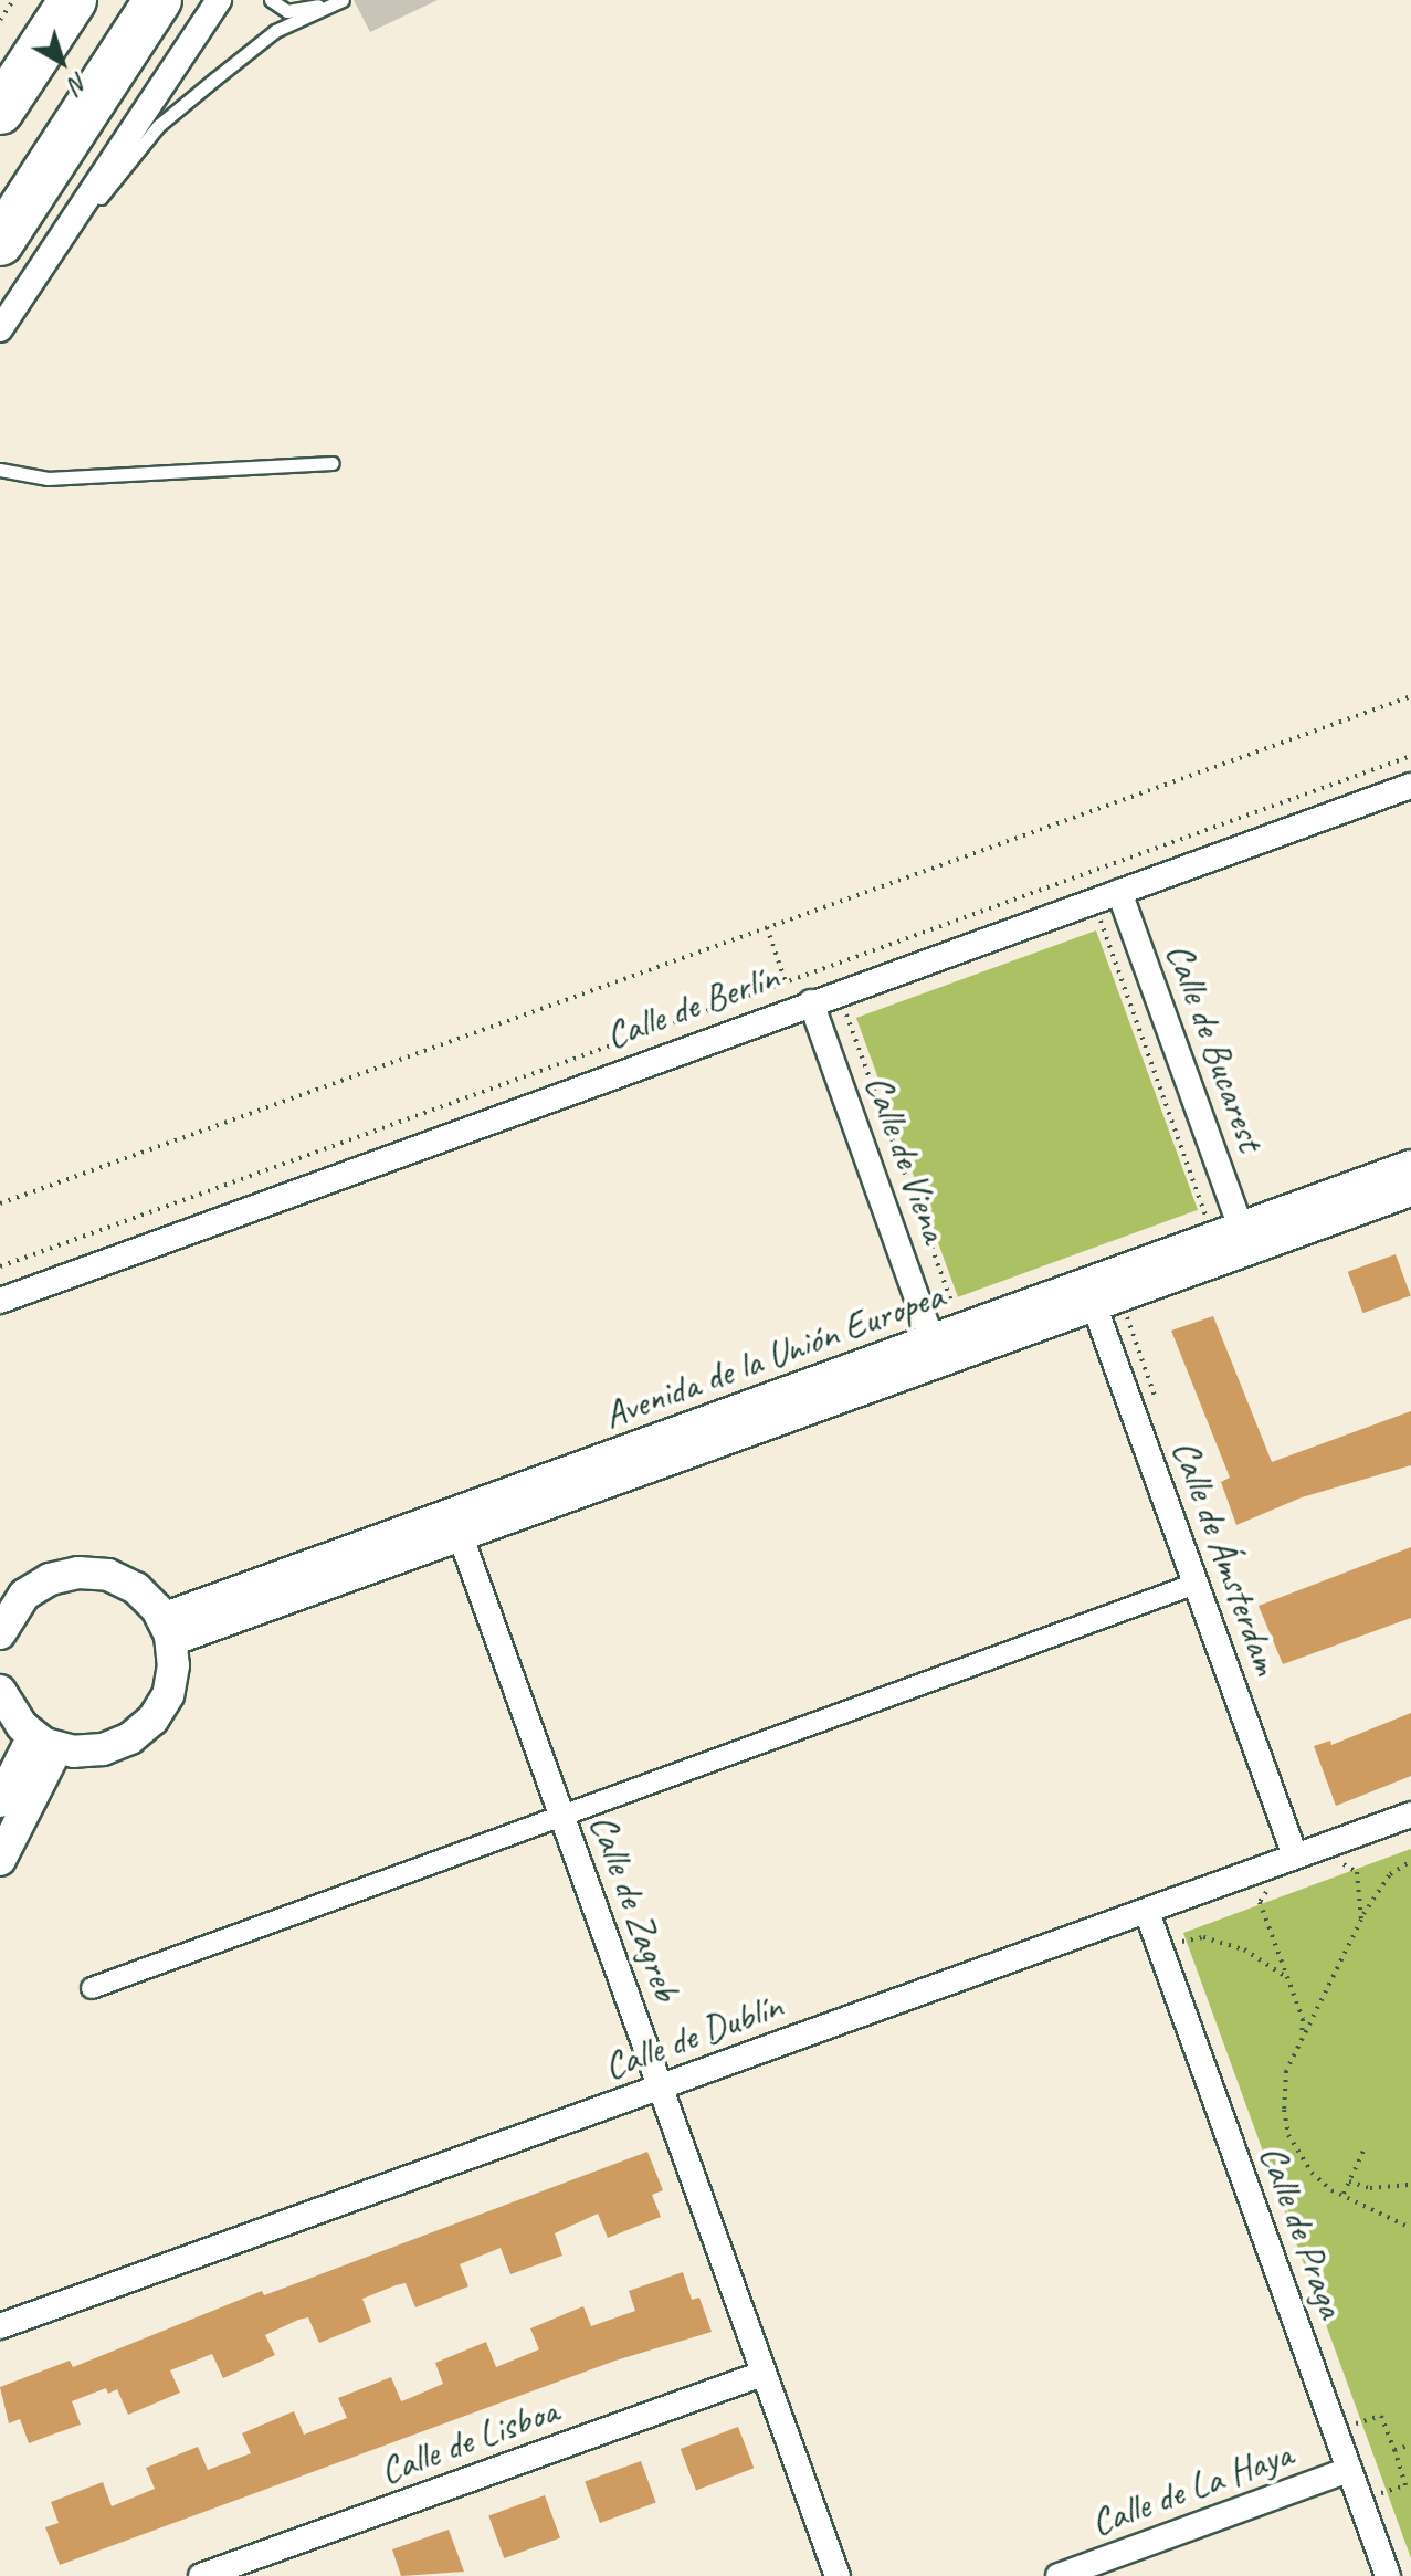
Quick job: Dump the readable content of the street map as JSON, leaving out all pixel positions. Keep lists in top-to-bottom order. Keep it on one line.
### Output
{"streets":{"street":["Calle de Berlín","Calle de Bucarest","Calle de Viena","Avenida de la Unión Europea","Calle de Ámsterdam","Calle de Zagreb","Calle de Dublín","Calle de Praga","Calle de Lisboa","Calle de La Haya"]},"crossings":[["Calle de Berlín","Calle de Bucarest"],["Calle de Berlín","Calle de Viena"],["Calle de Bucarest","Avenida de la Unión Europea"],["Calle de Viena","Avenida de la Unión Europea"],["Avenida de la Unión Europea","Calle de Ámsterdam"],["Avenida de la Unión Europea","Calle de Zagreb"],["Calle de Ámsterdam","Calle de Dublín"],["Calle de Zagreb","Calle de Dublín"],["Calle de Zagreb","Calle de Lisboa"],["Calle de Dublín","Calle de Praga"],["Calle de Praga","Calle de La Haya"]],"north":"bottom right"}
